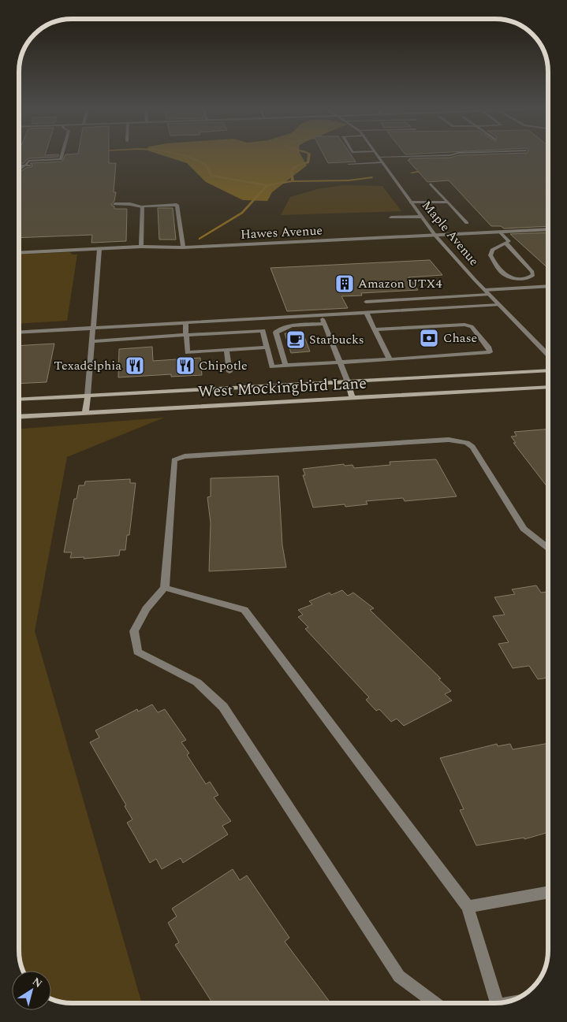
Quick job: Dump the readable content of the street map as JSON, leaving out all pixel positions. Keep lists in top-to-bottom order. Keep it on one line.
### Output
{"streets":{"main road":["West Mockingbird Lane"],"street":["Hawes Avenue","Maple Avenue"]},"crossings":[["Hawes Avenue","Maple Avenue"]],"places":{"building":["Amazon UTX4"],"bank":["Chase"],"cafe":["Starbucks"],"restaurant":["Texadelphia","Chipotle"]},"north":"top right"}
